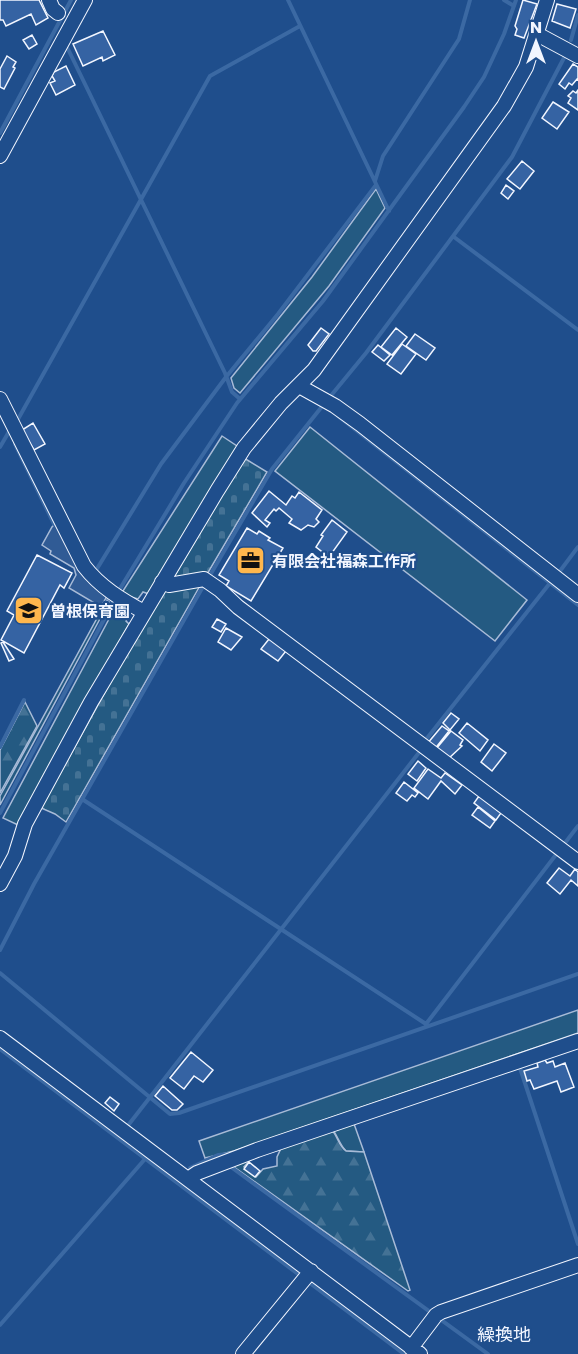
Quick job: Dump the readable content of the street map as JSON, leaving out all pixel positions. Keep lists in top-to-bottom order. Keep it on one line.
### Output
{"districts":["繰換地"],"places":{"office":["有限会社福森工作所"],"school or university":["曽根保育園"]},"north":"top"}
